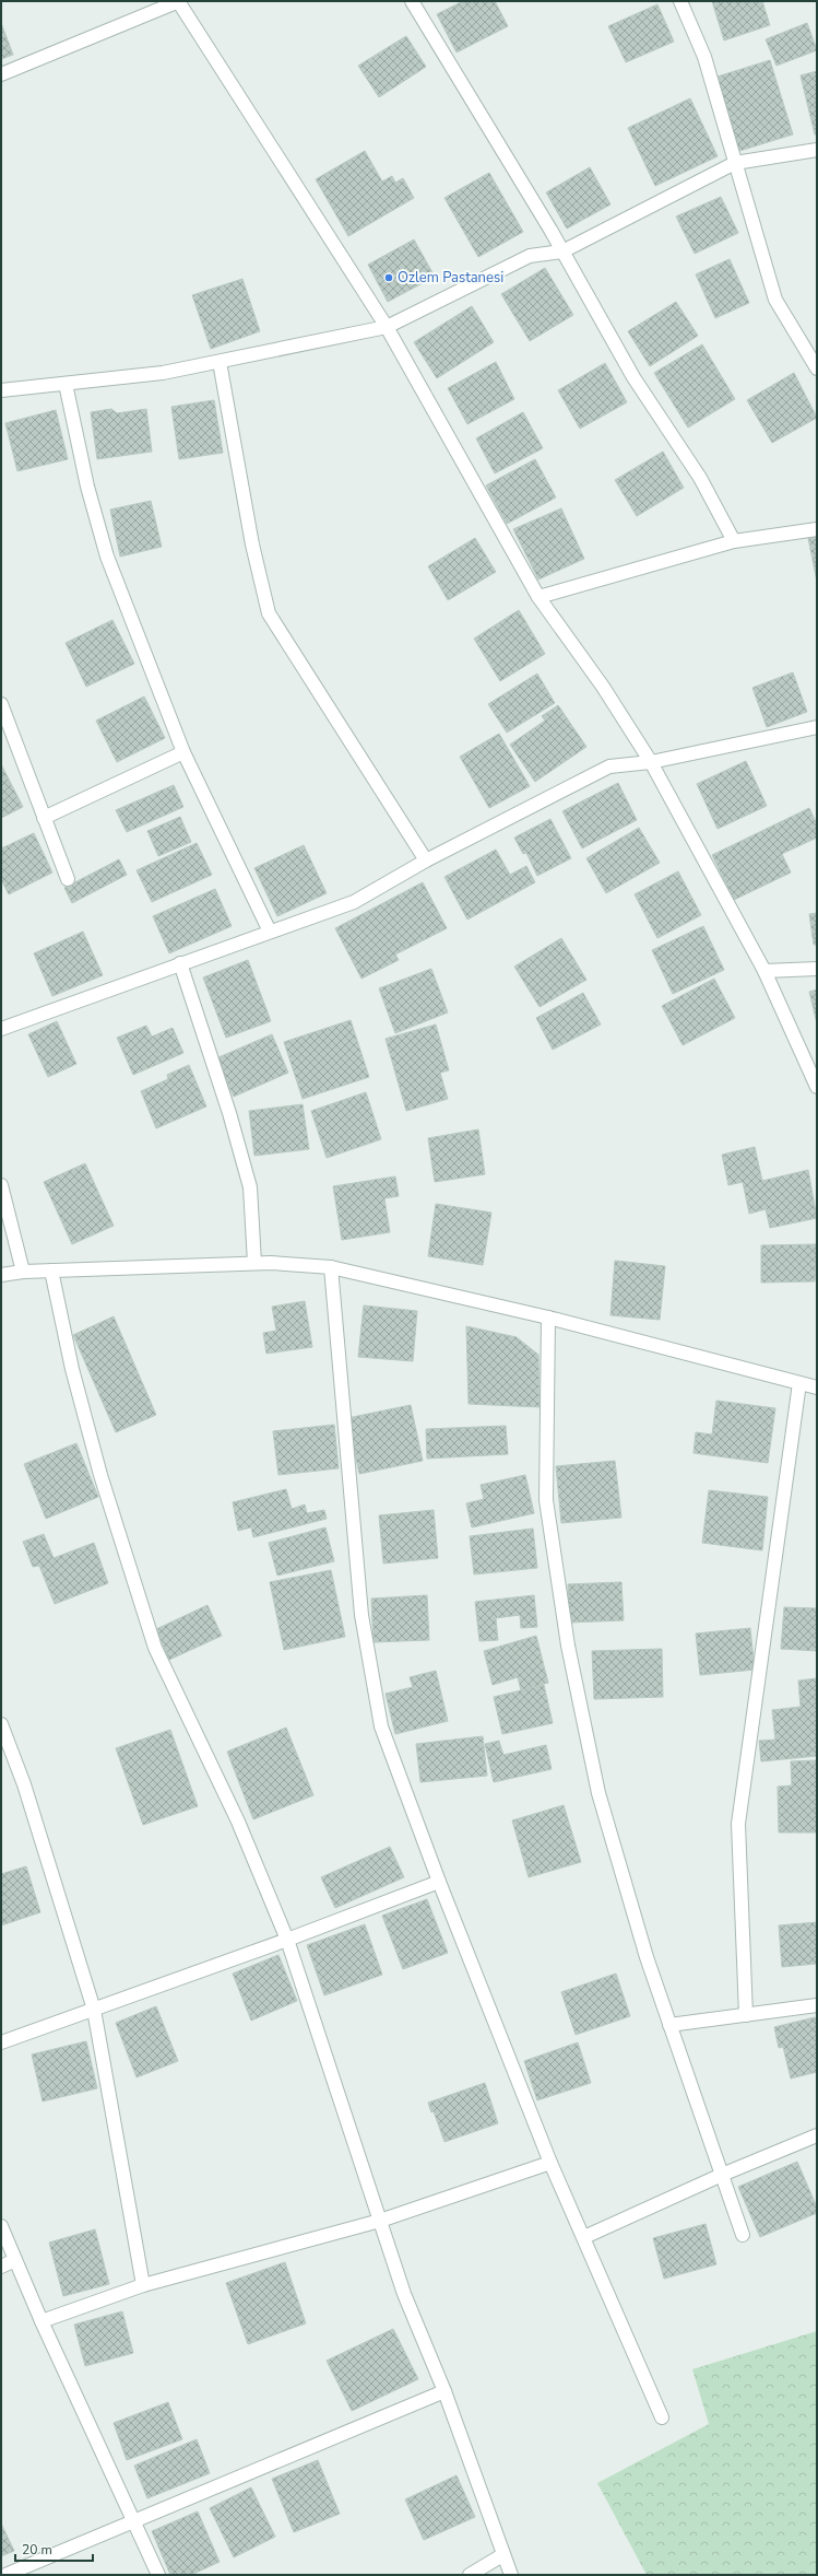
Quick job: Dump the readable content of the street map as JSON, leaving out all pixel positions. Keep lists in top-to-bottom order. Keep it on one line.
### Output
{"places":["Ozlem Pastanesi"],"scale_bar":"20 m"}
